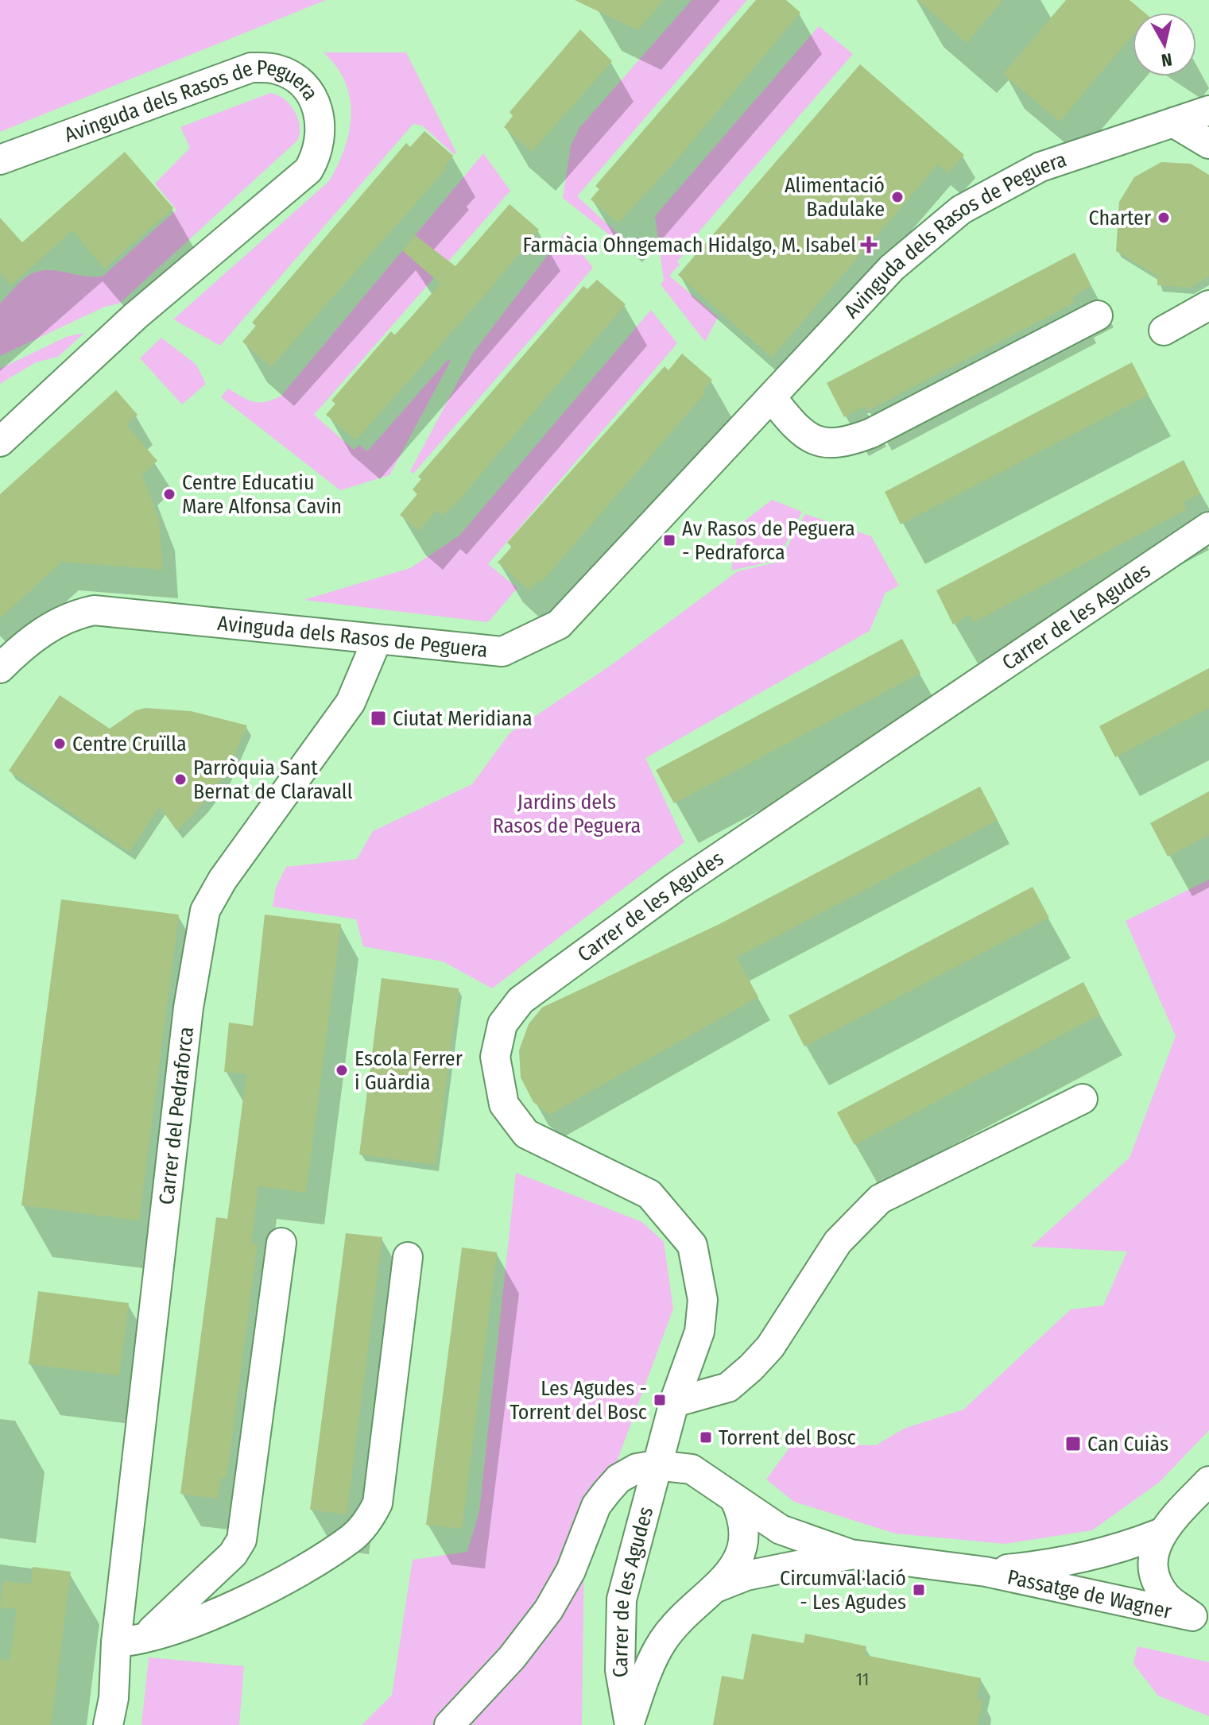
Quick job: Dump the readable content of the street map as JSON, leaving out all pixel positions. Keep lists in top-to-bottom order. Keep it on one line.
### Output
{"streets":{"street":["Avinguda dels Rasos de Peguera","Carrer de les Agudes","Carrer del Pedraforca","Passatge de Wagner"]},"crossings":[["Avinguda dels Rasos de Peguera","Carrer del Pedraforca"],["Carrer de les Agudes","Passatge de Wagner"]],"parks":["Jardins dels Rasos de Peguera"],"places":{"other":["Alimentació Badulake","Charter","Centre Educatiu Mare Alfonsa Cavin","Centre Cruïlla","Parròquia Sant Bernat de Claravall","Escola Ferrer i Guàrdia"],"health":["Farmàcia Ohngemach Hidalgo, M. Isabel"],"transit":["Av Rasos de Peguera - Pedraforca","Ciutat Meridiana","Les Agudes - Torrent del Bosc","Torrent del Bosc","Can Cuiàs","Circumval·lació - Les Agudes"]},"house_numbers":["11"],"north":"bottom"}
